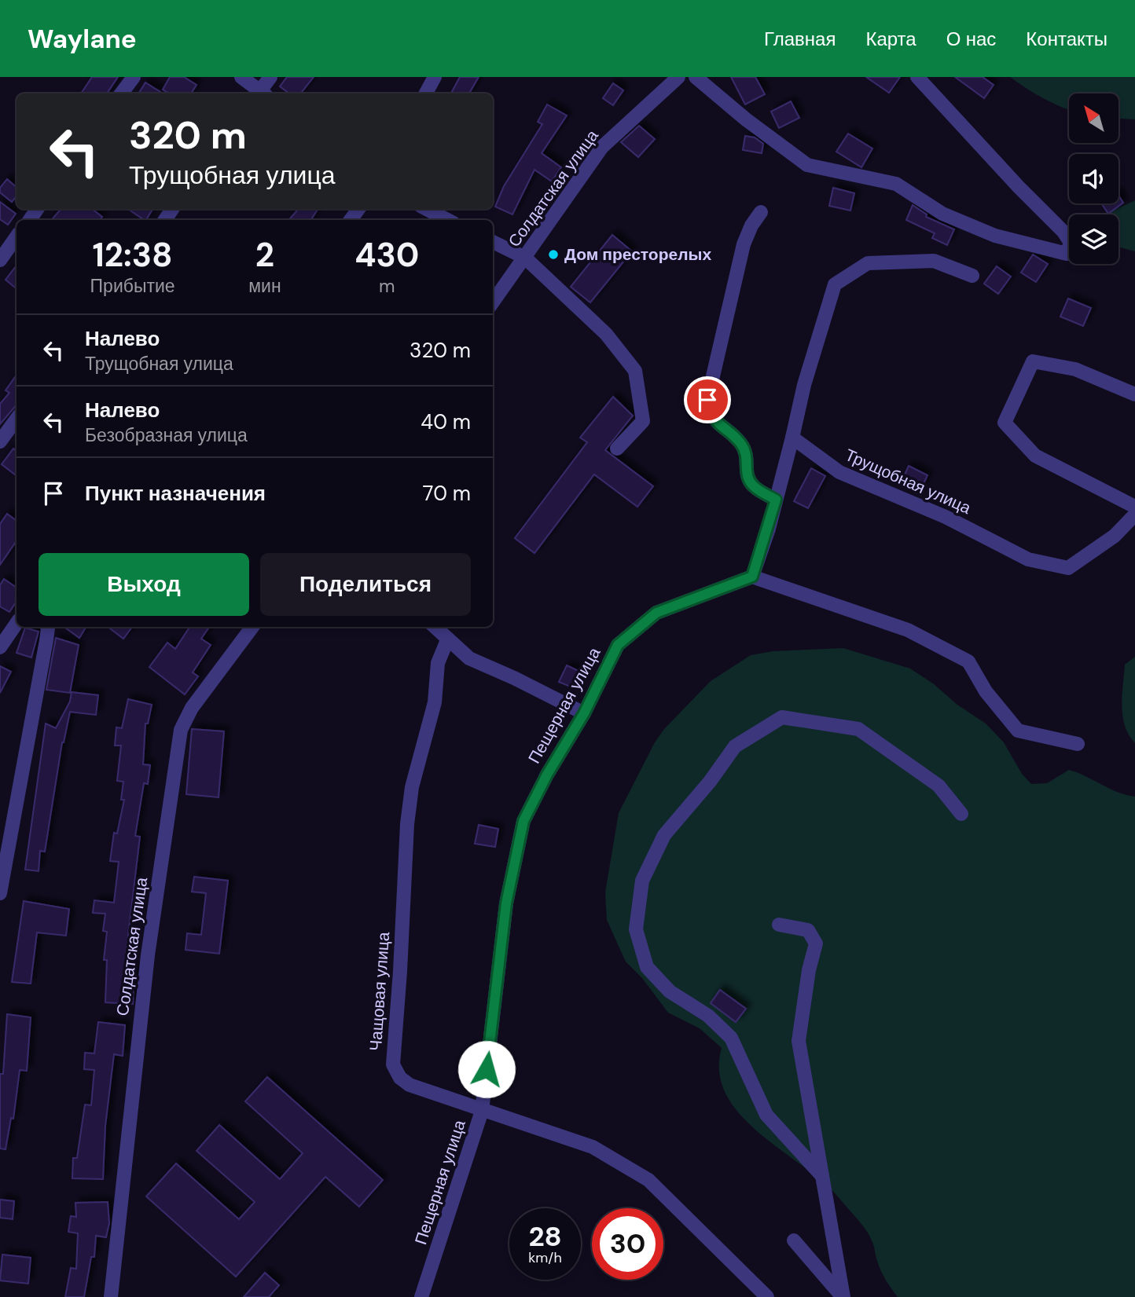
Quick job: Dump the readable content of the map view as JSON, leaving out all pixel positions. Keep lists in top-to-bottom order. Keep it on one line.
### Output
{"streets":{"street":["Солдатская улица","Трущобная улица","Пещерная улица","Чащовая улица"]},"crossings":[["Пещерная улица","Чащовая улица"]],"places":["Дом престорелых"],"north":"top left","page":{"header":"Waylane","nav":["Главная","Карта","О нас","Контакты"],"turn":["320 m","Трущобная улица"],"eta":["12:38","Прибытие","2","мин","430","m"],"list":[{"name":"Налево","note":"Трущобная улица","value":"320 m"},{"name":"Налево","note":"Безобразная улица","value":"40 m"},{"name":"Пункт назначения","value":"70 m"}],"buttons":["Выход","Поделиться"],"speed":"28 km/h","limit":"30"}}
